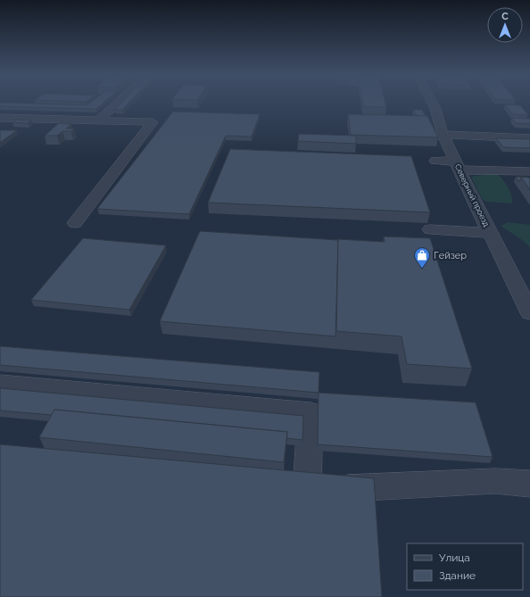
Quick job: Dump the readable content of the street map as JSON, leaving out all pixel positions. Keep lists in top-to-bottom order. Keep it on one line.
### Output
{"streets":{"street":["Северный проезд"]},"places":{"shop":["Гейзер"]},"legend":["Улица","Здание"],"north":"top"}
